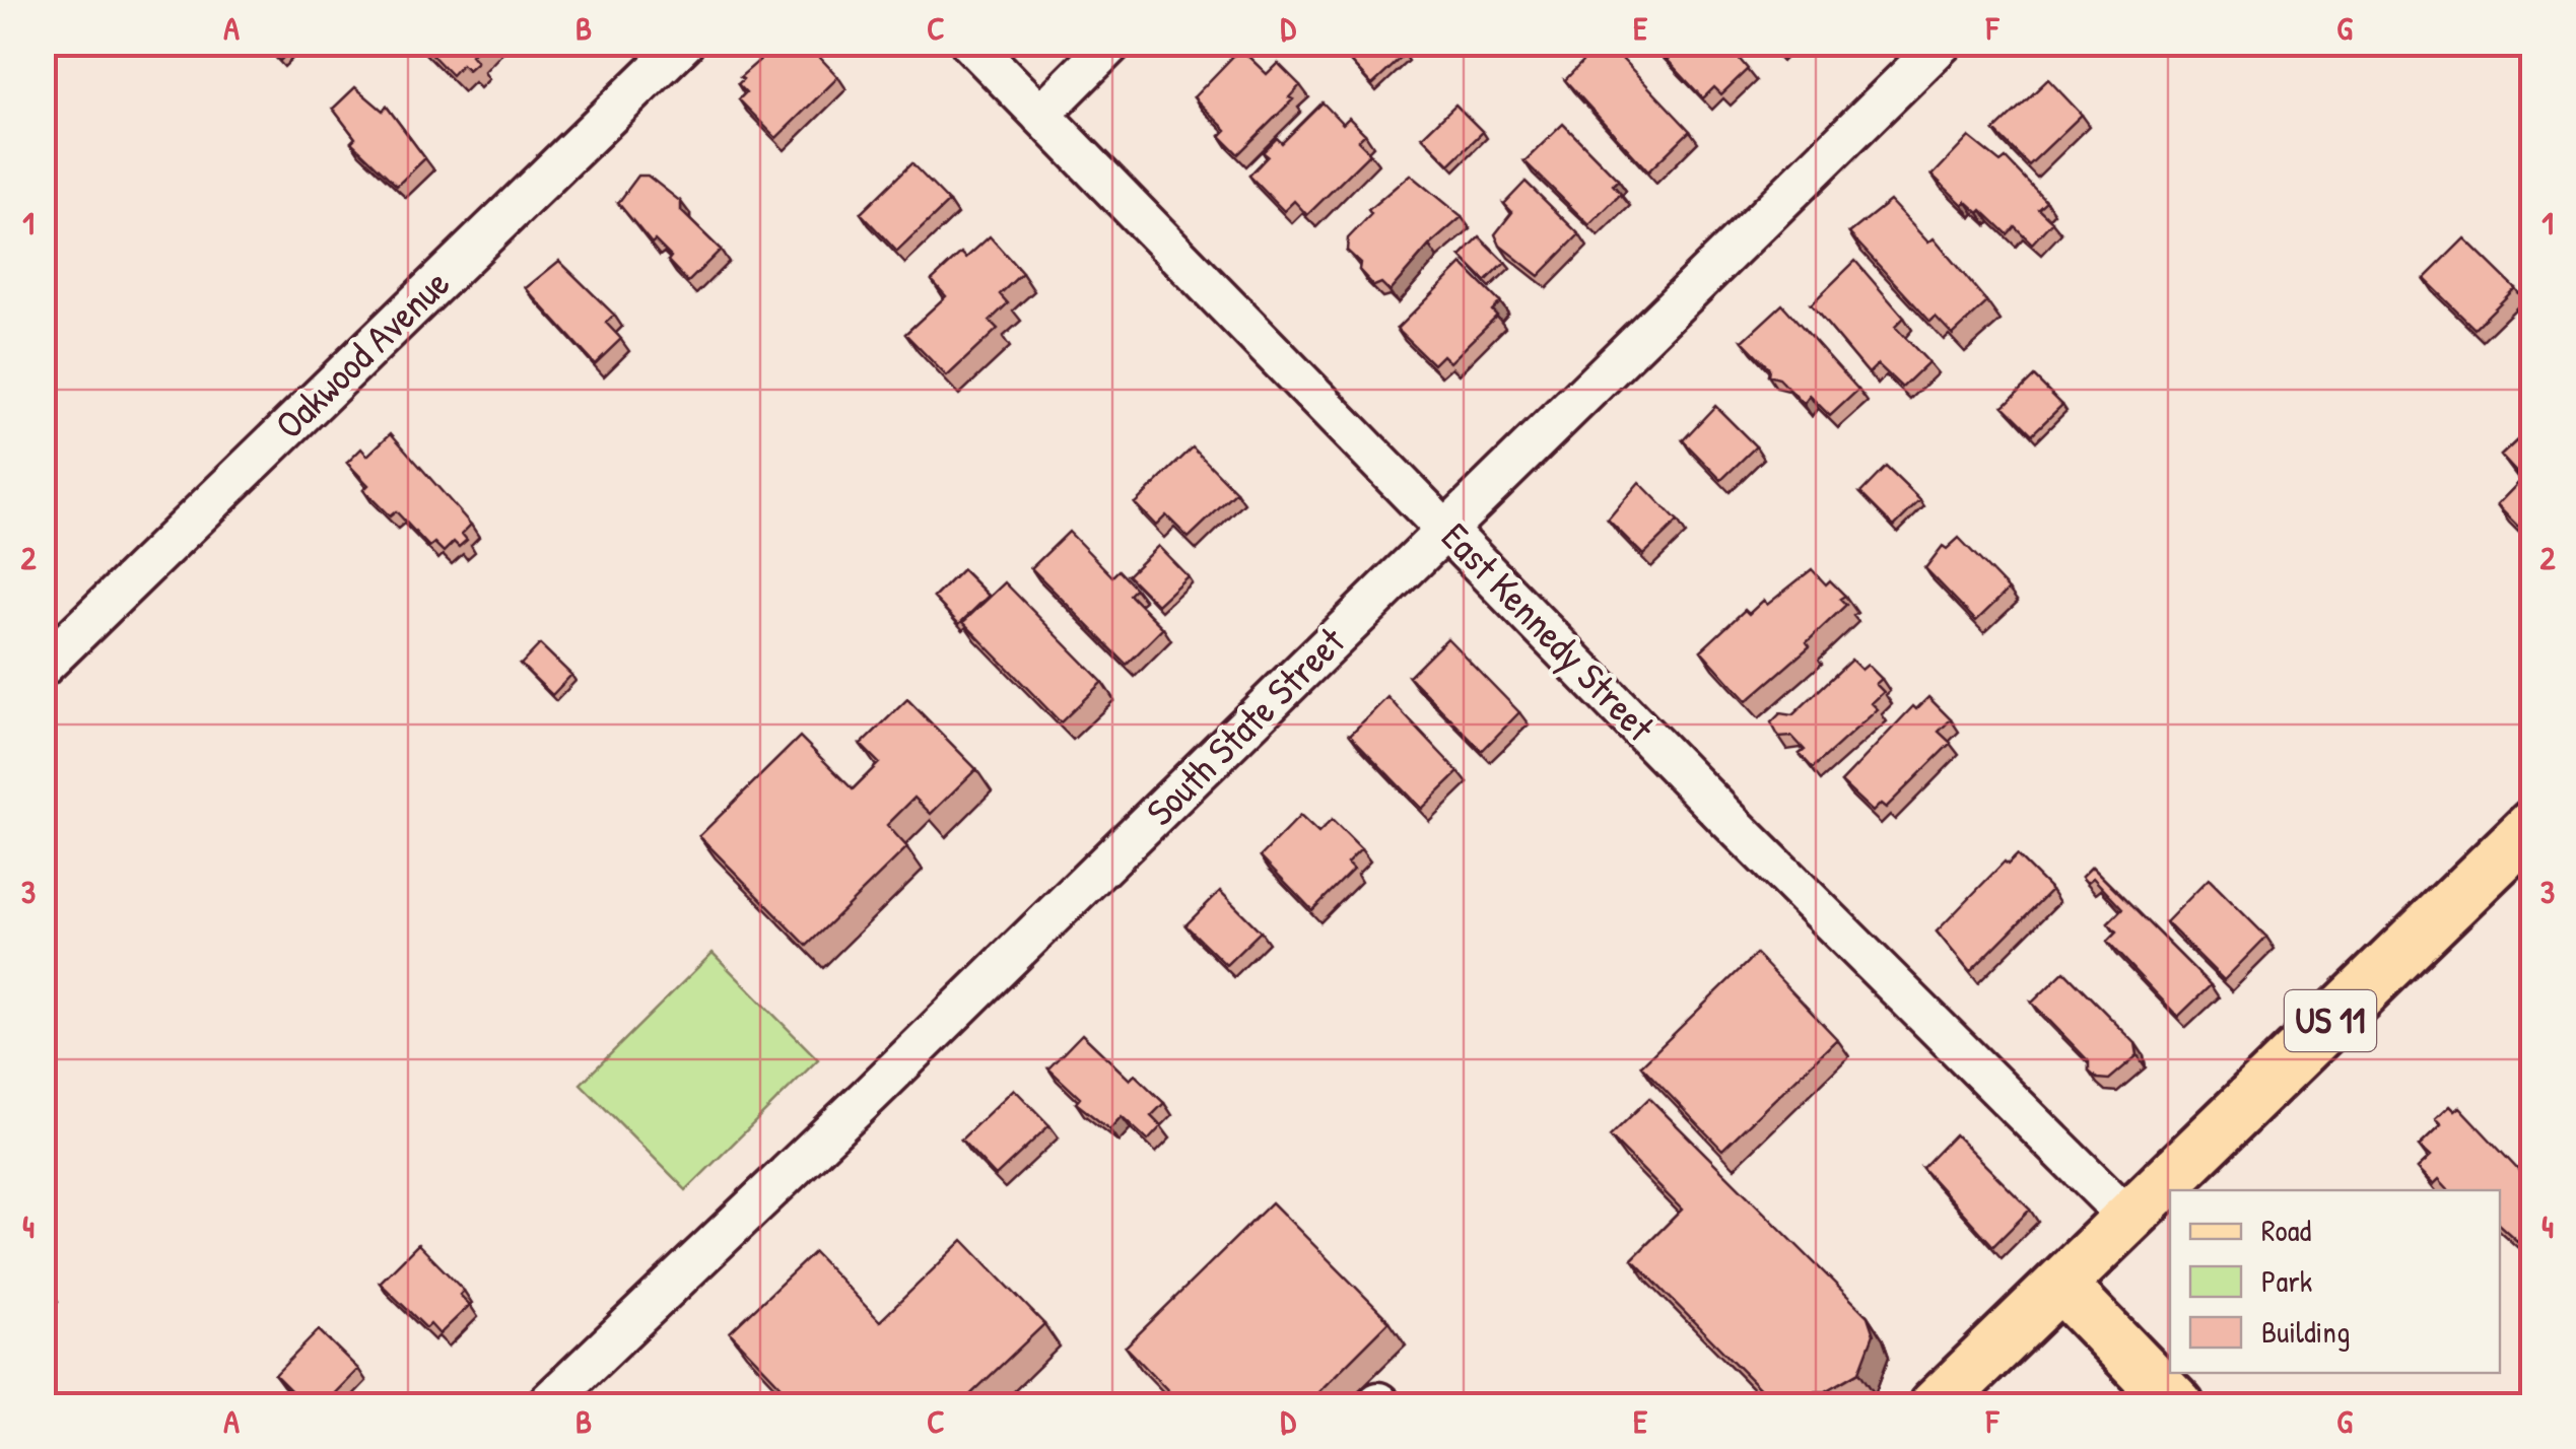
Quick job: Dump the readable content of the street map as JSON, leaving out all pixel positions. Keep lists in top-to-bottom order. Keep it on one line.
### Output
{"streets":{"main road":["US 11"],"street":["Oakwood Avenue","East Kennedy Street","South State Street"]},"crossings":[["East Kennedy Street","South State Street"],["East Kennedy Street","US 11"]],"legend":["Road","Park","Building"],"grid":{"columns":["A","B","C","D","E","F","G"],"rows":["1","2","3","4"]}}
